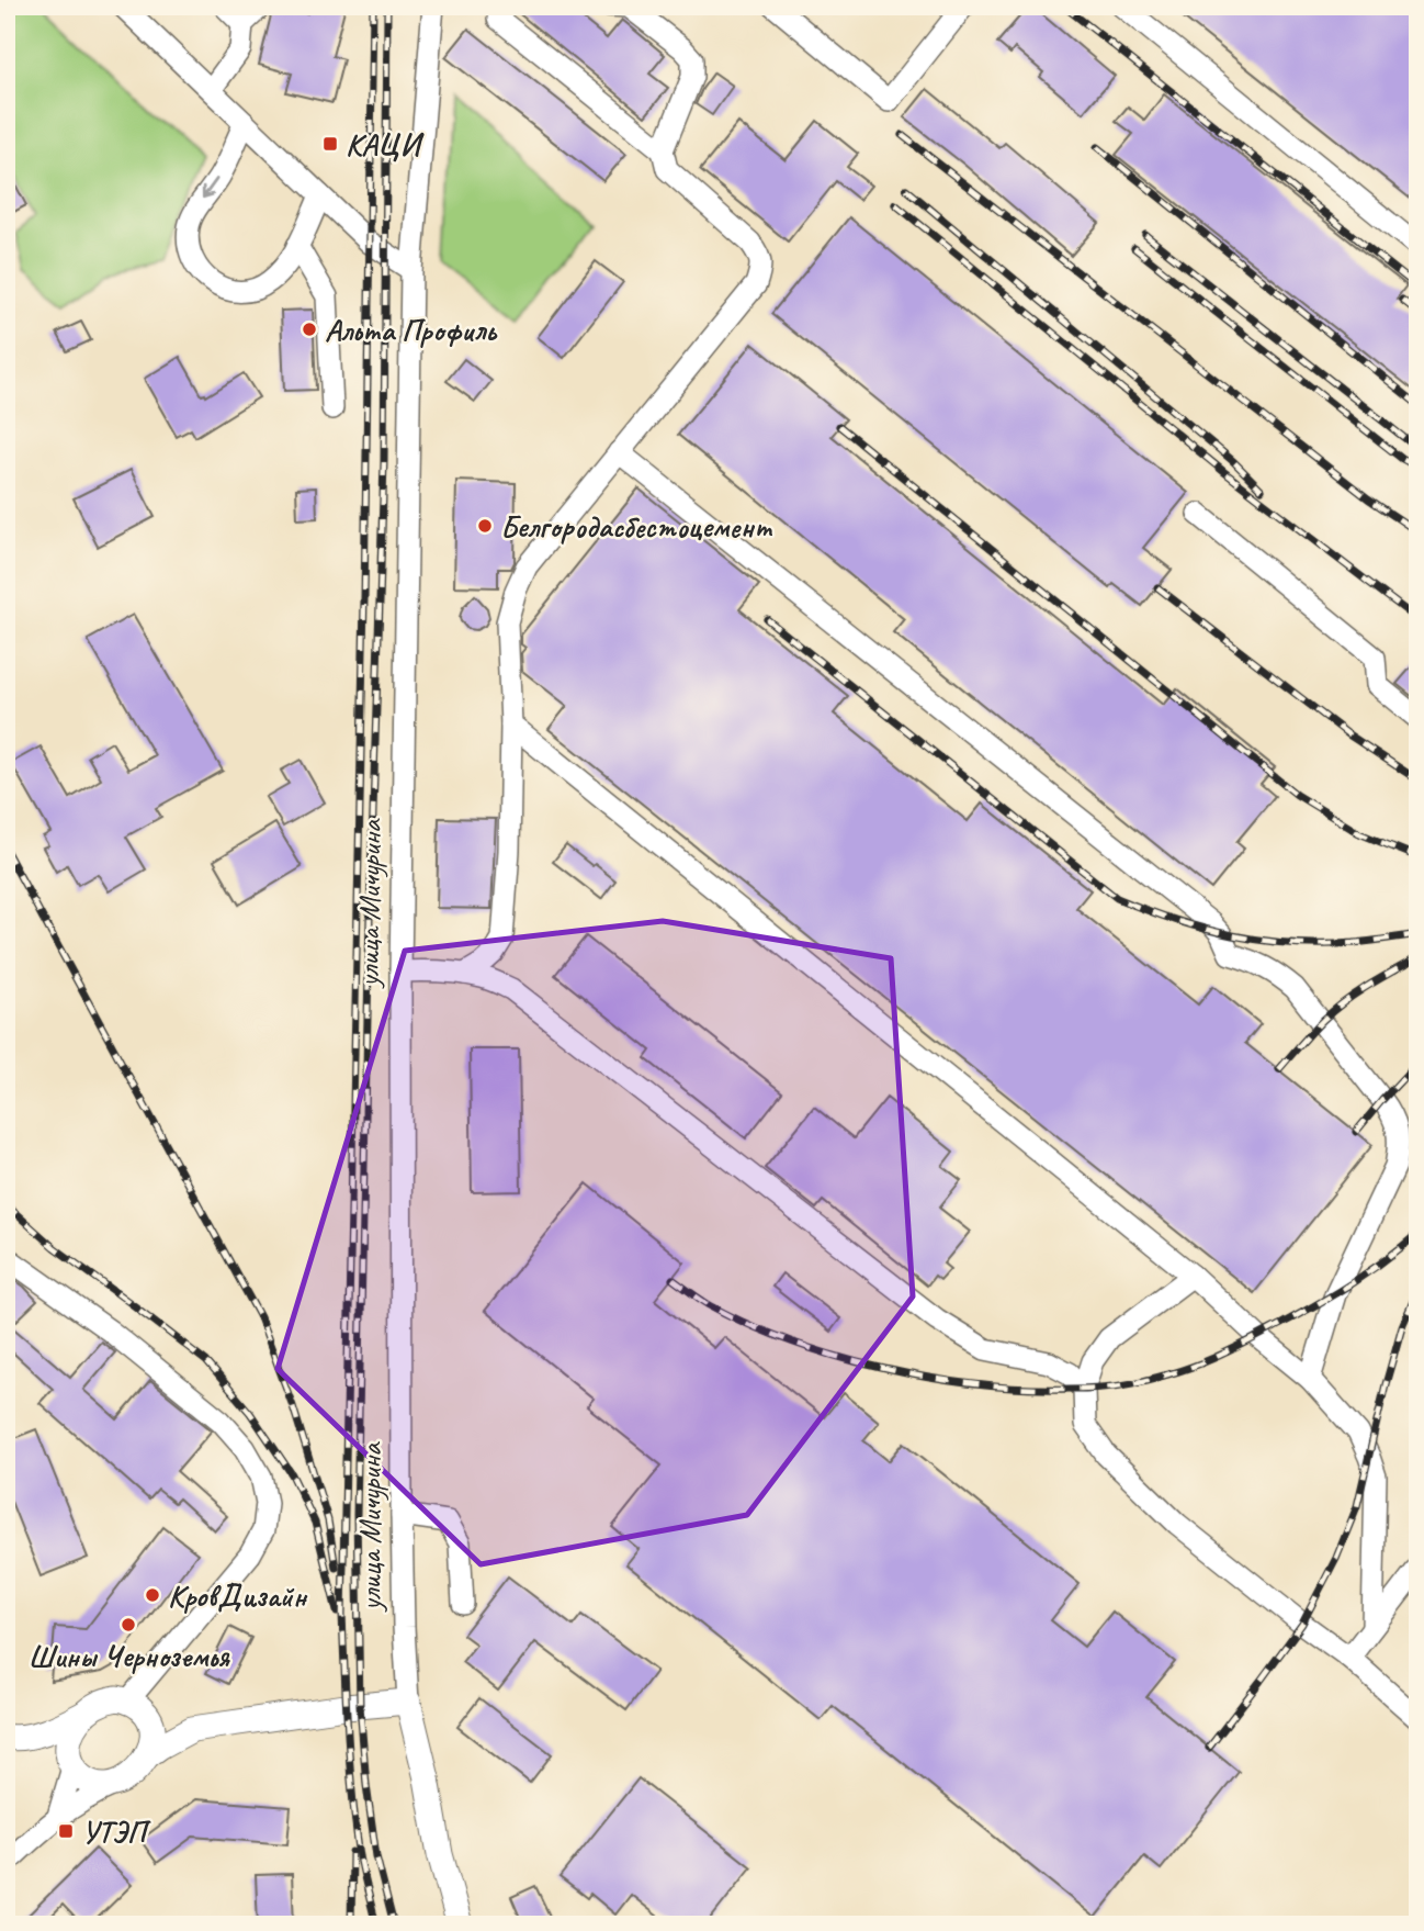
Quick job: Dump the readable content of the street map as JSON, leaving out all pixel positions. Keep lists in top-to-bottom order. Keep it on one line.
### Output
{"streets":{"main road":["улица Мичурина"]},"places":{"transit":["КАЦИ","УТЭП"],"other":["Альта Профиль","Белгородасбестоцемент","КровДизайн","Шины Черноземья"]}}
